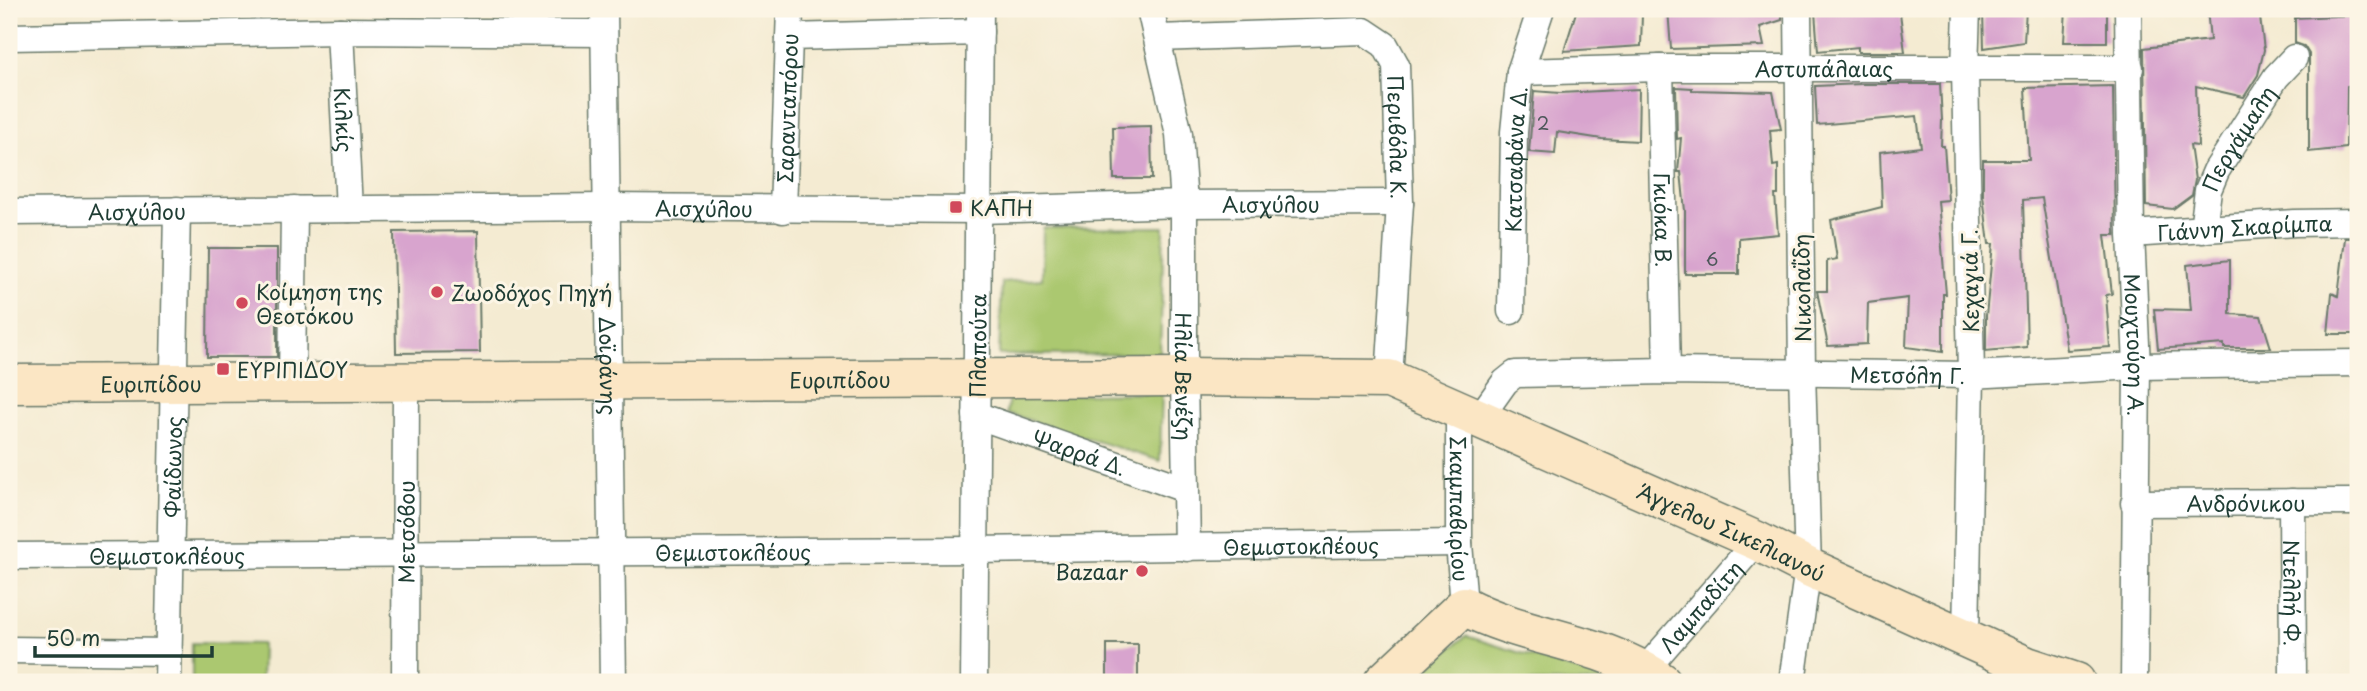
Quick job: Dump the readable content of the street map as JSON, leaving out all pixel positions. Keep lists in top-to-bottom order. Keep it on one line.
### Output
{"streets":{"street":["Αστυπάλαιας","Σαρανταπόρου","Κιλκίς","Περιβόλα Κ.","Περγάμαλη","Κατσαφάνα Δ.","Αισχύλου","Γκιόκα Β.","Γιάννη Σκαρίμπα","Κεχαγιά Γ.","Νικολαΐδη","Πλαπούτα","Μουχτούρη Α.","Δοϊράνης","Μετσόλη Γ.","Ηλία Βενέζη","Ευριπίδου","Ψαρρά Δ.","Φαίδωνος","Ανδρόνικου","Σκαμπαβιρίου","Μετσόβου","Άγγελου Σικελιανού","Θεμιστοκλέους","Ντελλή Φ.","Λαμπαδίτη"]},"crossings":[["Αστυπάλαιας","Κατσαφάνα Δ."],["Αστυπάλαιας","Γκιόκα Β."],["Αστυπάλαιας","Κεχαγιά Γ."],["Αστυπάλαιας","Νικολαΐδη"],["Αστυπάλαιας","Μουχτούρη Α."],["Σαρανταπόρου","Αισχύλου"],["Κιλκίς","Αισχύλου"],["Περιβόλα Κ.","Αισχύλου"],["Περιβόλα Κ.","Ηλία Βενέζη"],["Περιβόλα Κ.","Ευριπίδου"],["Περιβόλα Κ.","Άγγελου Σικελιανού"],["Περγάμαλη","Γιάννη Σκαρίμπα"],["Αισχύλου","Πλαπούτα"],["Αισχύλου","Δοϊράνης"],["Αισχύλου","Ηλία Βενέζη"],["Αισχύλου","Φαίδωνος"],["Γκιόκα Β.","Μετσόλη Γ."],["Γιάννη Σκαρίμπα","Μουχτούρη Α."],["Κεχαγιά Γ.","Μετσόλη Γ."],["Κεχαγιά Γ.","Άγγελου Σικελιανού"],["Νικολαΐδη","Μετσόλη Γ."],["Νικολαΐδη","Άγγελου Σικελιανού"],["Πλαπούτα","Ευριπίδου"],["Πλαπούτα","Ψαρρά Δ."],["Πλαπούτα","Θεμιστοκλέους"],["Μουχτούρη Α.","Μετσόλη Γ."],["Μουχτούρη Α.","Ανδρόνικου"],["Δοϊράνης","Ευριπίδου"],["Δοϊράνης","Θεμιστοκλέους"],["Μετσόλη Γ.","Σκαμπαβιρίου"],["Μετσόλη Γ.","Άγγελου Σικελιανού"],["Ηλία Βενέζη","Ευριπίδου"],["Ηλία Βενέζη","Ψαρρά Δ."],["Ηλία Βενέζη","Θεμιστοκλέους"],["Ευριπίδου","Ψαρρά Δ."],["Ευριπίδου","Φαίδωνος"],["Ευριπίδου","Μετσόβου"],["Ευριπίδου","Άγγελου Σικελιανού"],["Φαίδωνος","Θεμιστοκλέους"],["Ανδρόνικου","Ντελλή Φ."],["Σκαμπαβιρίου","Άγγελου Σικελιανού"],["Σκαμπαβιρίου","Θεμιστοκλέους"],["Μετσόβου","Θεμιστοκλέους"],["Άγγελου Σικελιανού","Λαμπαδίτη"]],"places":{"transit":["ΚΑΠΗ","ΕΥΡΙΠΙΔΟΥ"],"other":["Ζωοδόχος Πηγή","Κοίμηση της Θεοτόκου","Bazaar"]},"house_numbers":["2","6"],"scale_bar":"50 m"}
